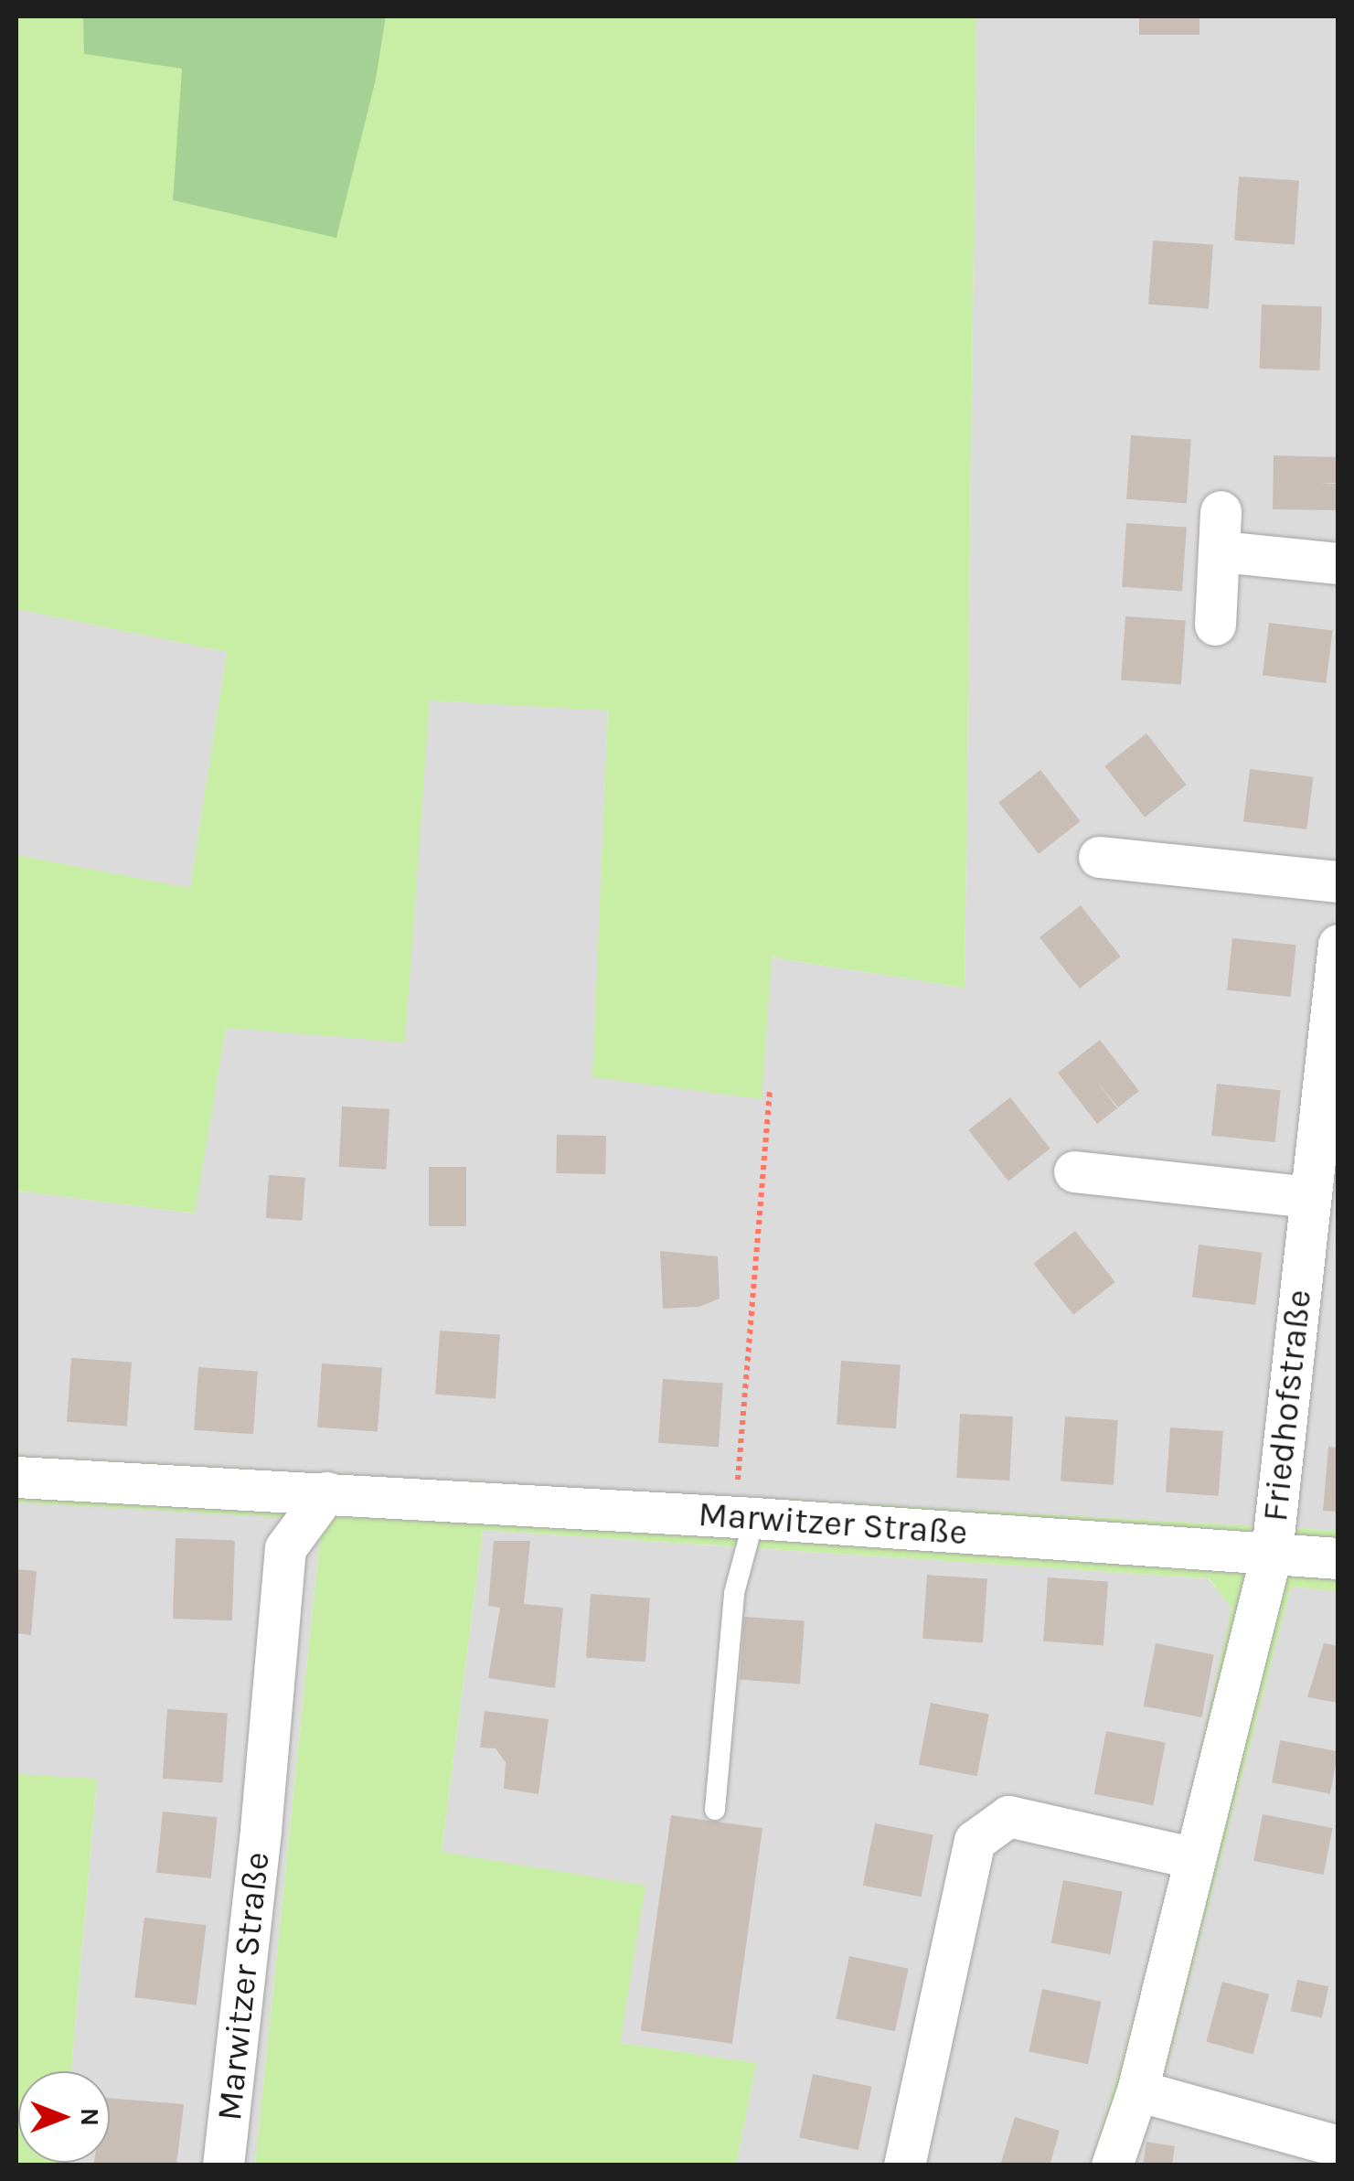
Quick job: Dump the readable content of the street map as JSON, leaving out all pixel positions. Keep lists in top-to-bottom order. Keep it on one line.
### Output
{"streets":{"street":["Friedhofstraße","Marwitzer Straße"]},"crossings":[["Friedhofstraße","Marwitzer Straße"]],"north":"right"}
